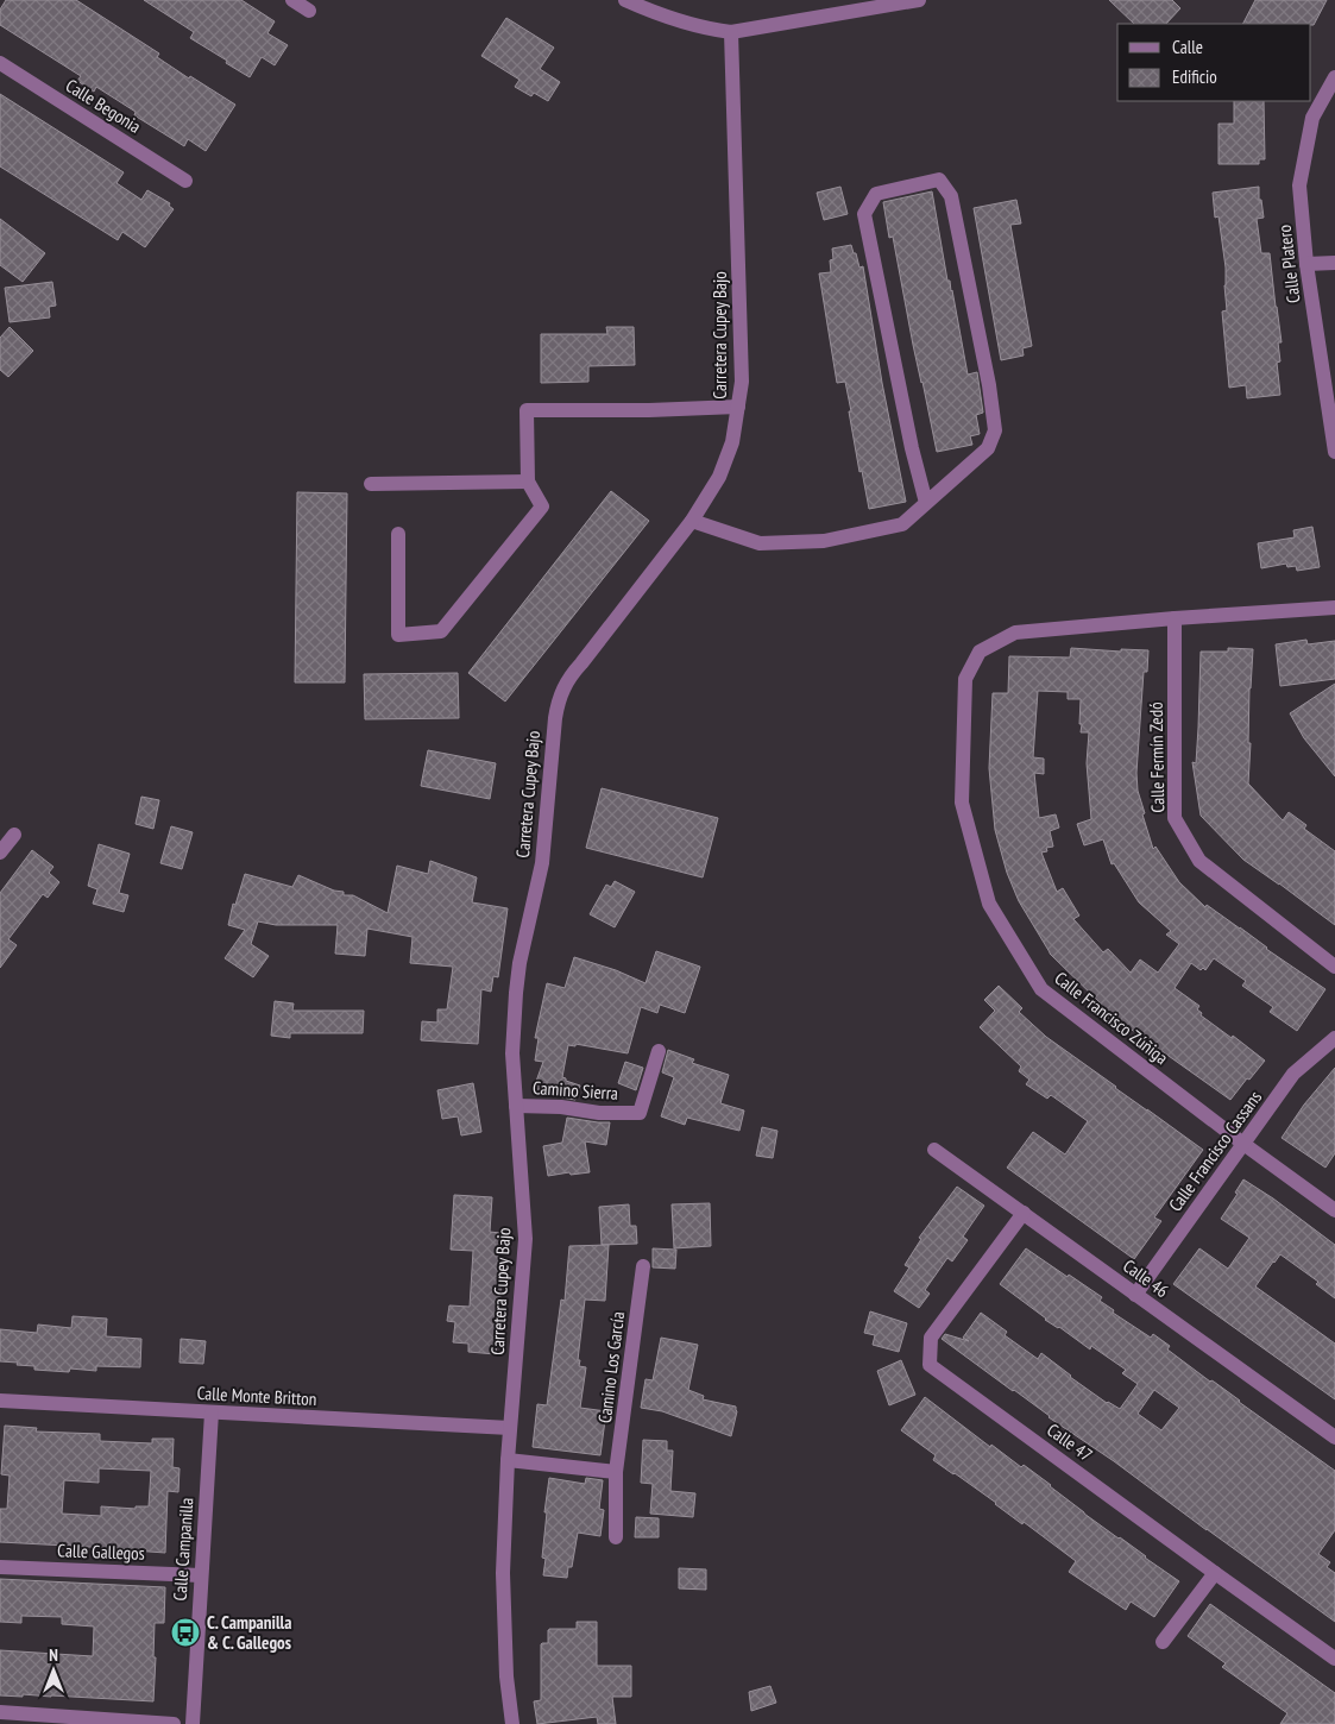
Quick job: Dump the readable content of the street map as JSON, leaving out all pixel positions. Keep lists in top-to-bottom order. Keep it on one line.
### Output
{"streets":{"street":["Calle Begonia","Calle Platero","Carretera Cupey Bajo","Calle Fermín Zedó","Calle Francisco Zúñiga","Camino Sierra","Calle Francisco Cassans","Calle 46","Camino Los García","Calle Monte Britton","Calle 47","Calle Campanilla","Calle Gallegos"]},"crossings":[["Carretera Cupey Bajo","Camino Sierra"],["Carretera Cupey Bajo","Calle Monte Britton"],["Calle Fermín Zedó","Calle Francisco Zúñiga"],["Calle Francisco Zúñiga","Calle Francisco Cassans"],["Calle Francisco Cassans","Calle 46"],["Calle 46","Calle 47"],["Calle Monte Britton","Calle Campanilla"],["Calle Campanilla","Calle Gallegos"]],"places":{"bus stop":["C. Campanilla & C. Gallegos"]},"legend":["Calle","Edificio"],"north":"top"}
